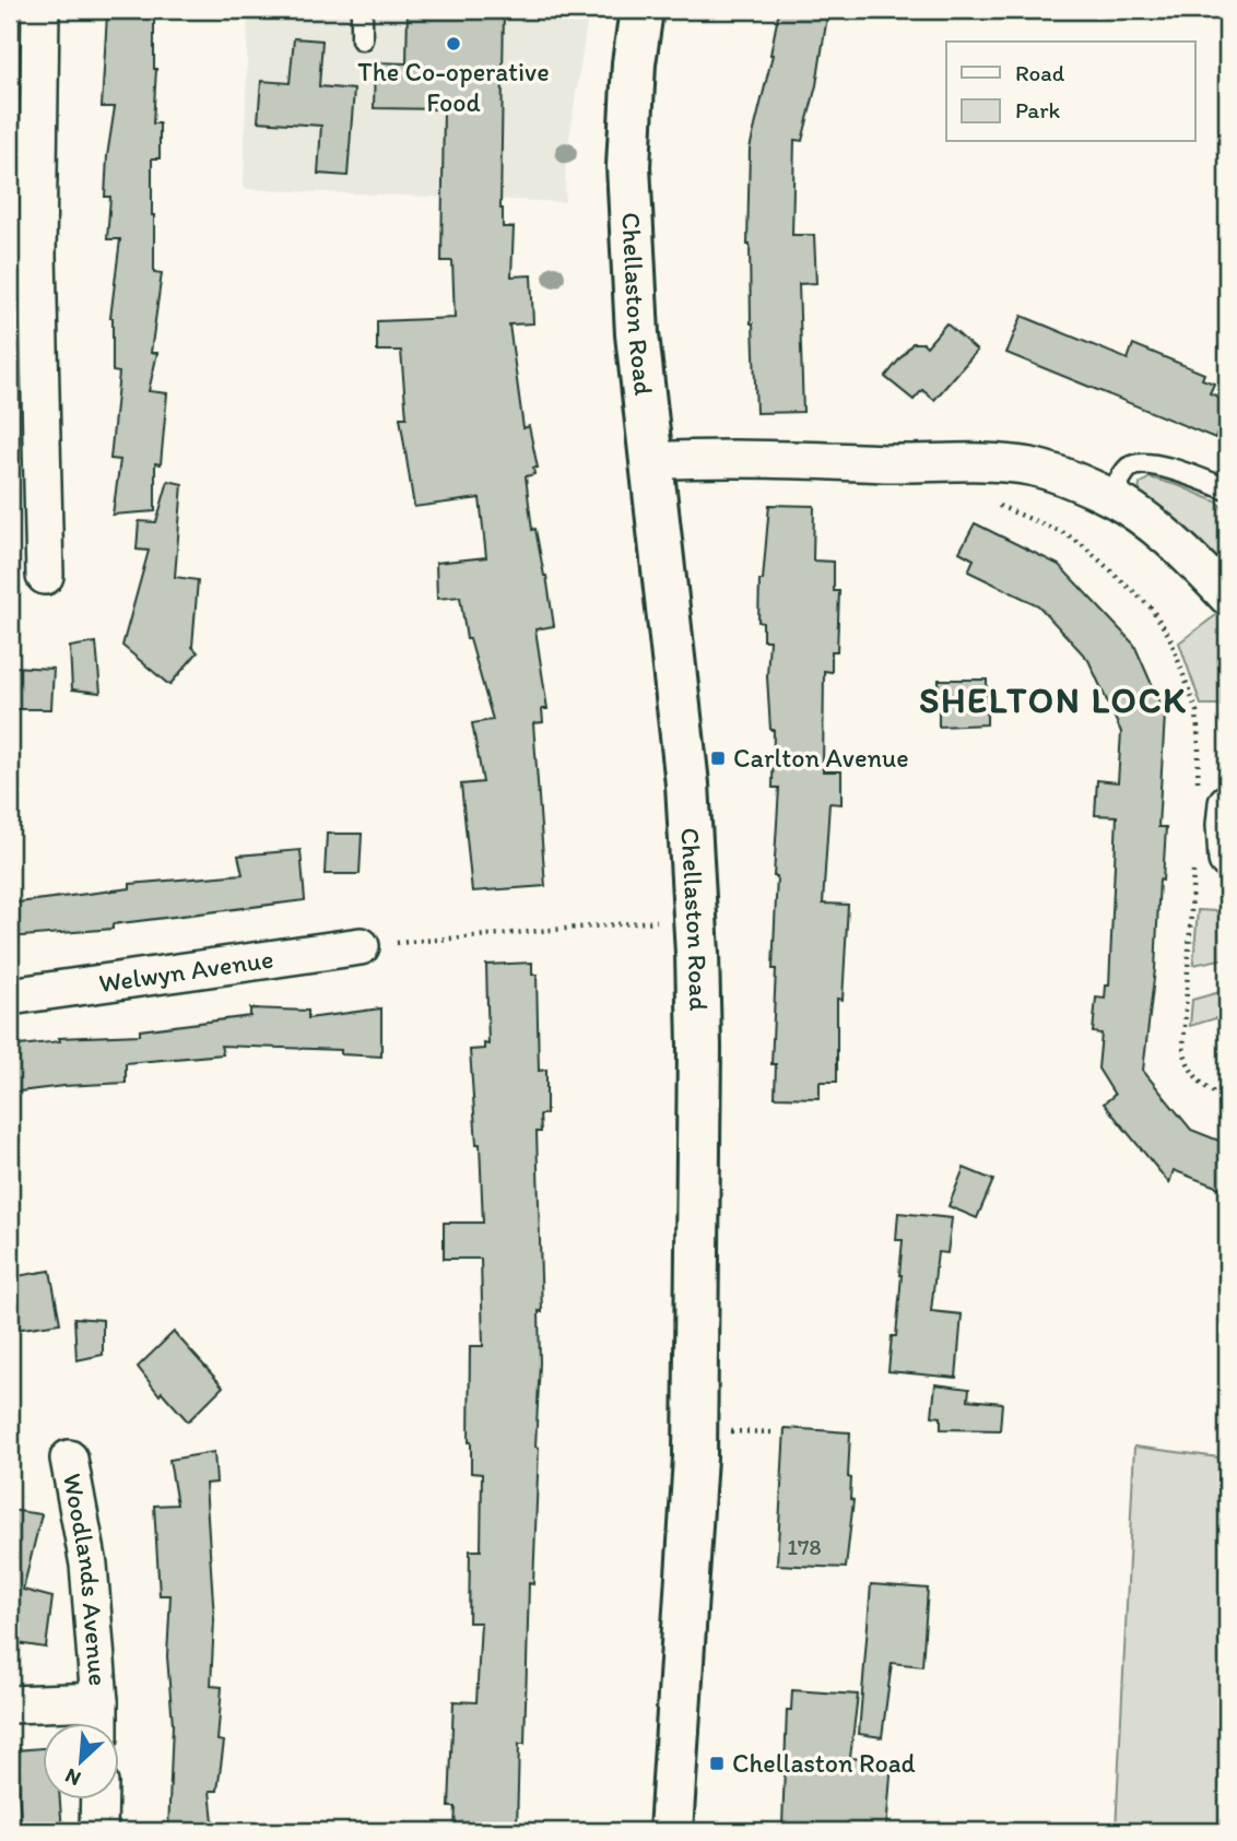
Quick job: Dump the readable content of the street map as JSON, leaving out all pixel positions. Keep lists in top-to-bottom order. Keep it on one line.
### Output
{"streets":{"main road":["Chellaston Road"],"street":["Welwyn Avenue","Woodlands Avenue"]},"districts":["SHELTON LOCK"],"places":{"other":["The Co-operative Food"],"transit":["Carlton Avenue","Chellaston Road"]},"house_numbers":["178"],"legend":["Road","Park"],"north":"bottom left"}
